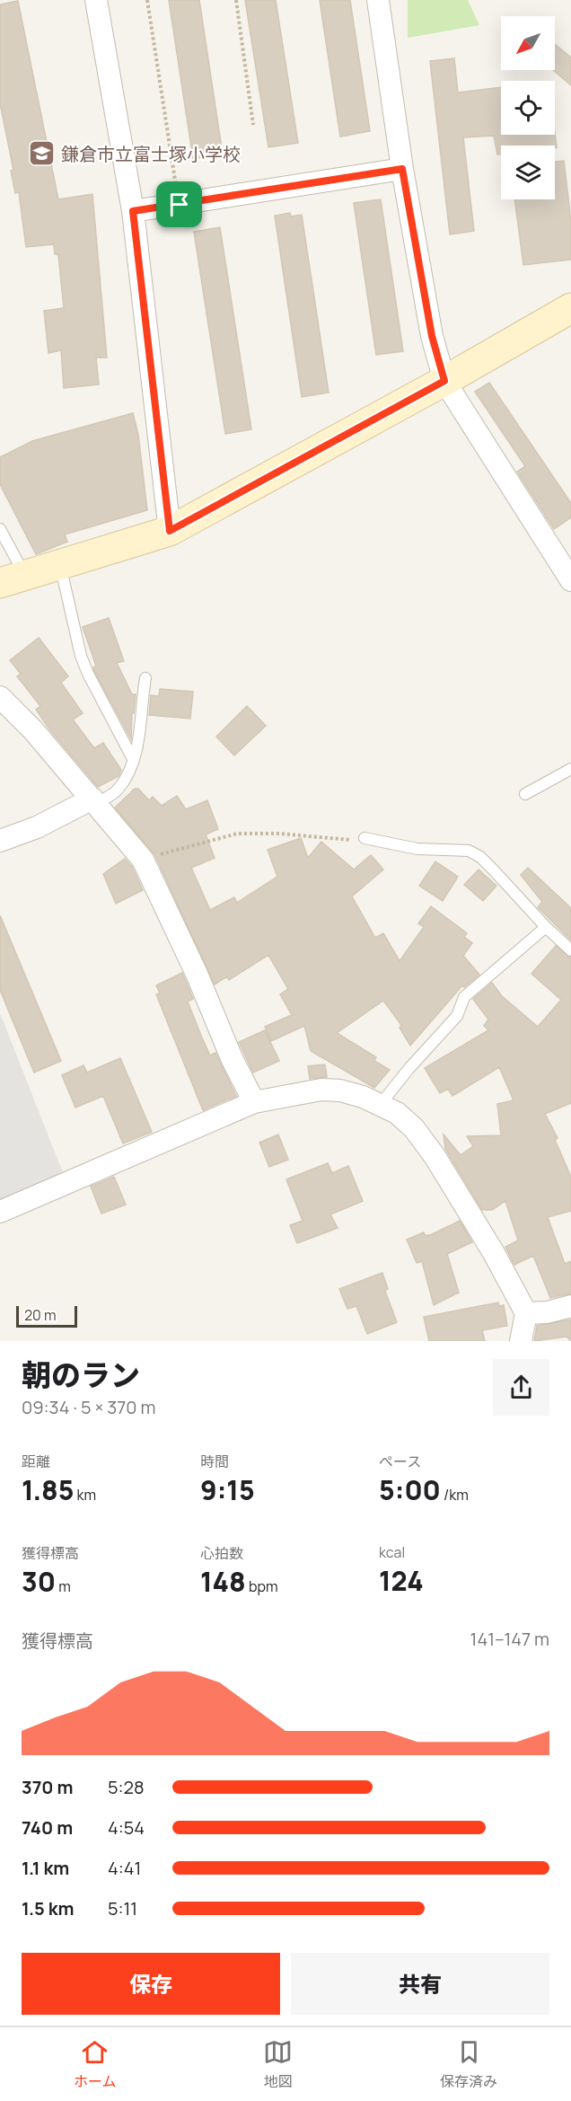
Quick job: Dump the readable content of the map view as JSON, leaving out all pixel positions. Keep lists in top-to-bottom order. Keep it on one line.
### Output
{"places":{"school or university":["鎌倉市立富士塚小学校"]},"scale_bar":"20 m","north":"bottom left","page":{"scale":"20 m","heading":["朝のラン","09:34 · 5 × 370 m"],"stats":[["距離","1.85 km"],["時間","9:15"],["ペース","5:00 /km"],["獲得標高","30 m"],["心拍数","148 bpm"],["kcal","124"]],"chart":["獲得標高","141–147 m"],"list":[{"name":"370 m","note":"5:28"},{"name":"740 m","note":"4:54"},{"name":"1.1 km","note":"4:41"},{"name":"1.5 km","note":"5:11"}],"buttons":["保存","共有"],"tabs":["ホーム","地図","保存済み"]}}
